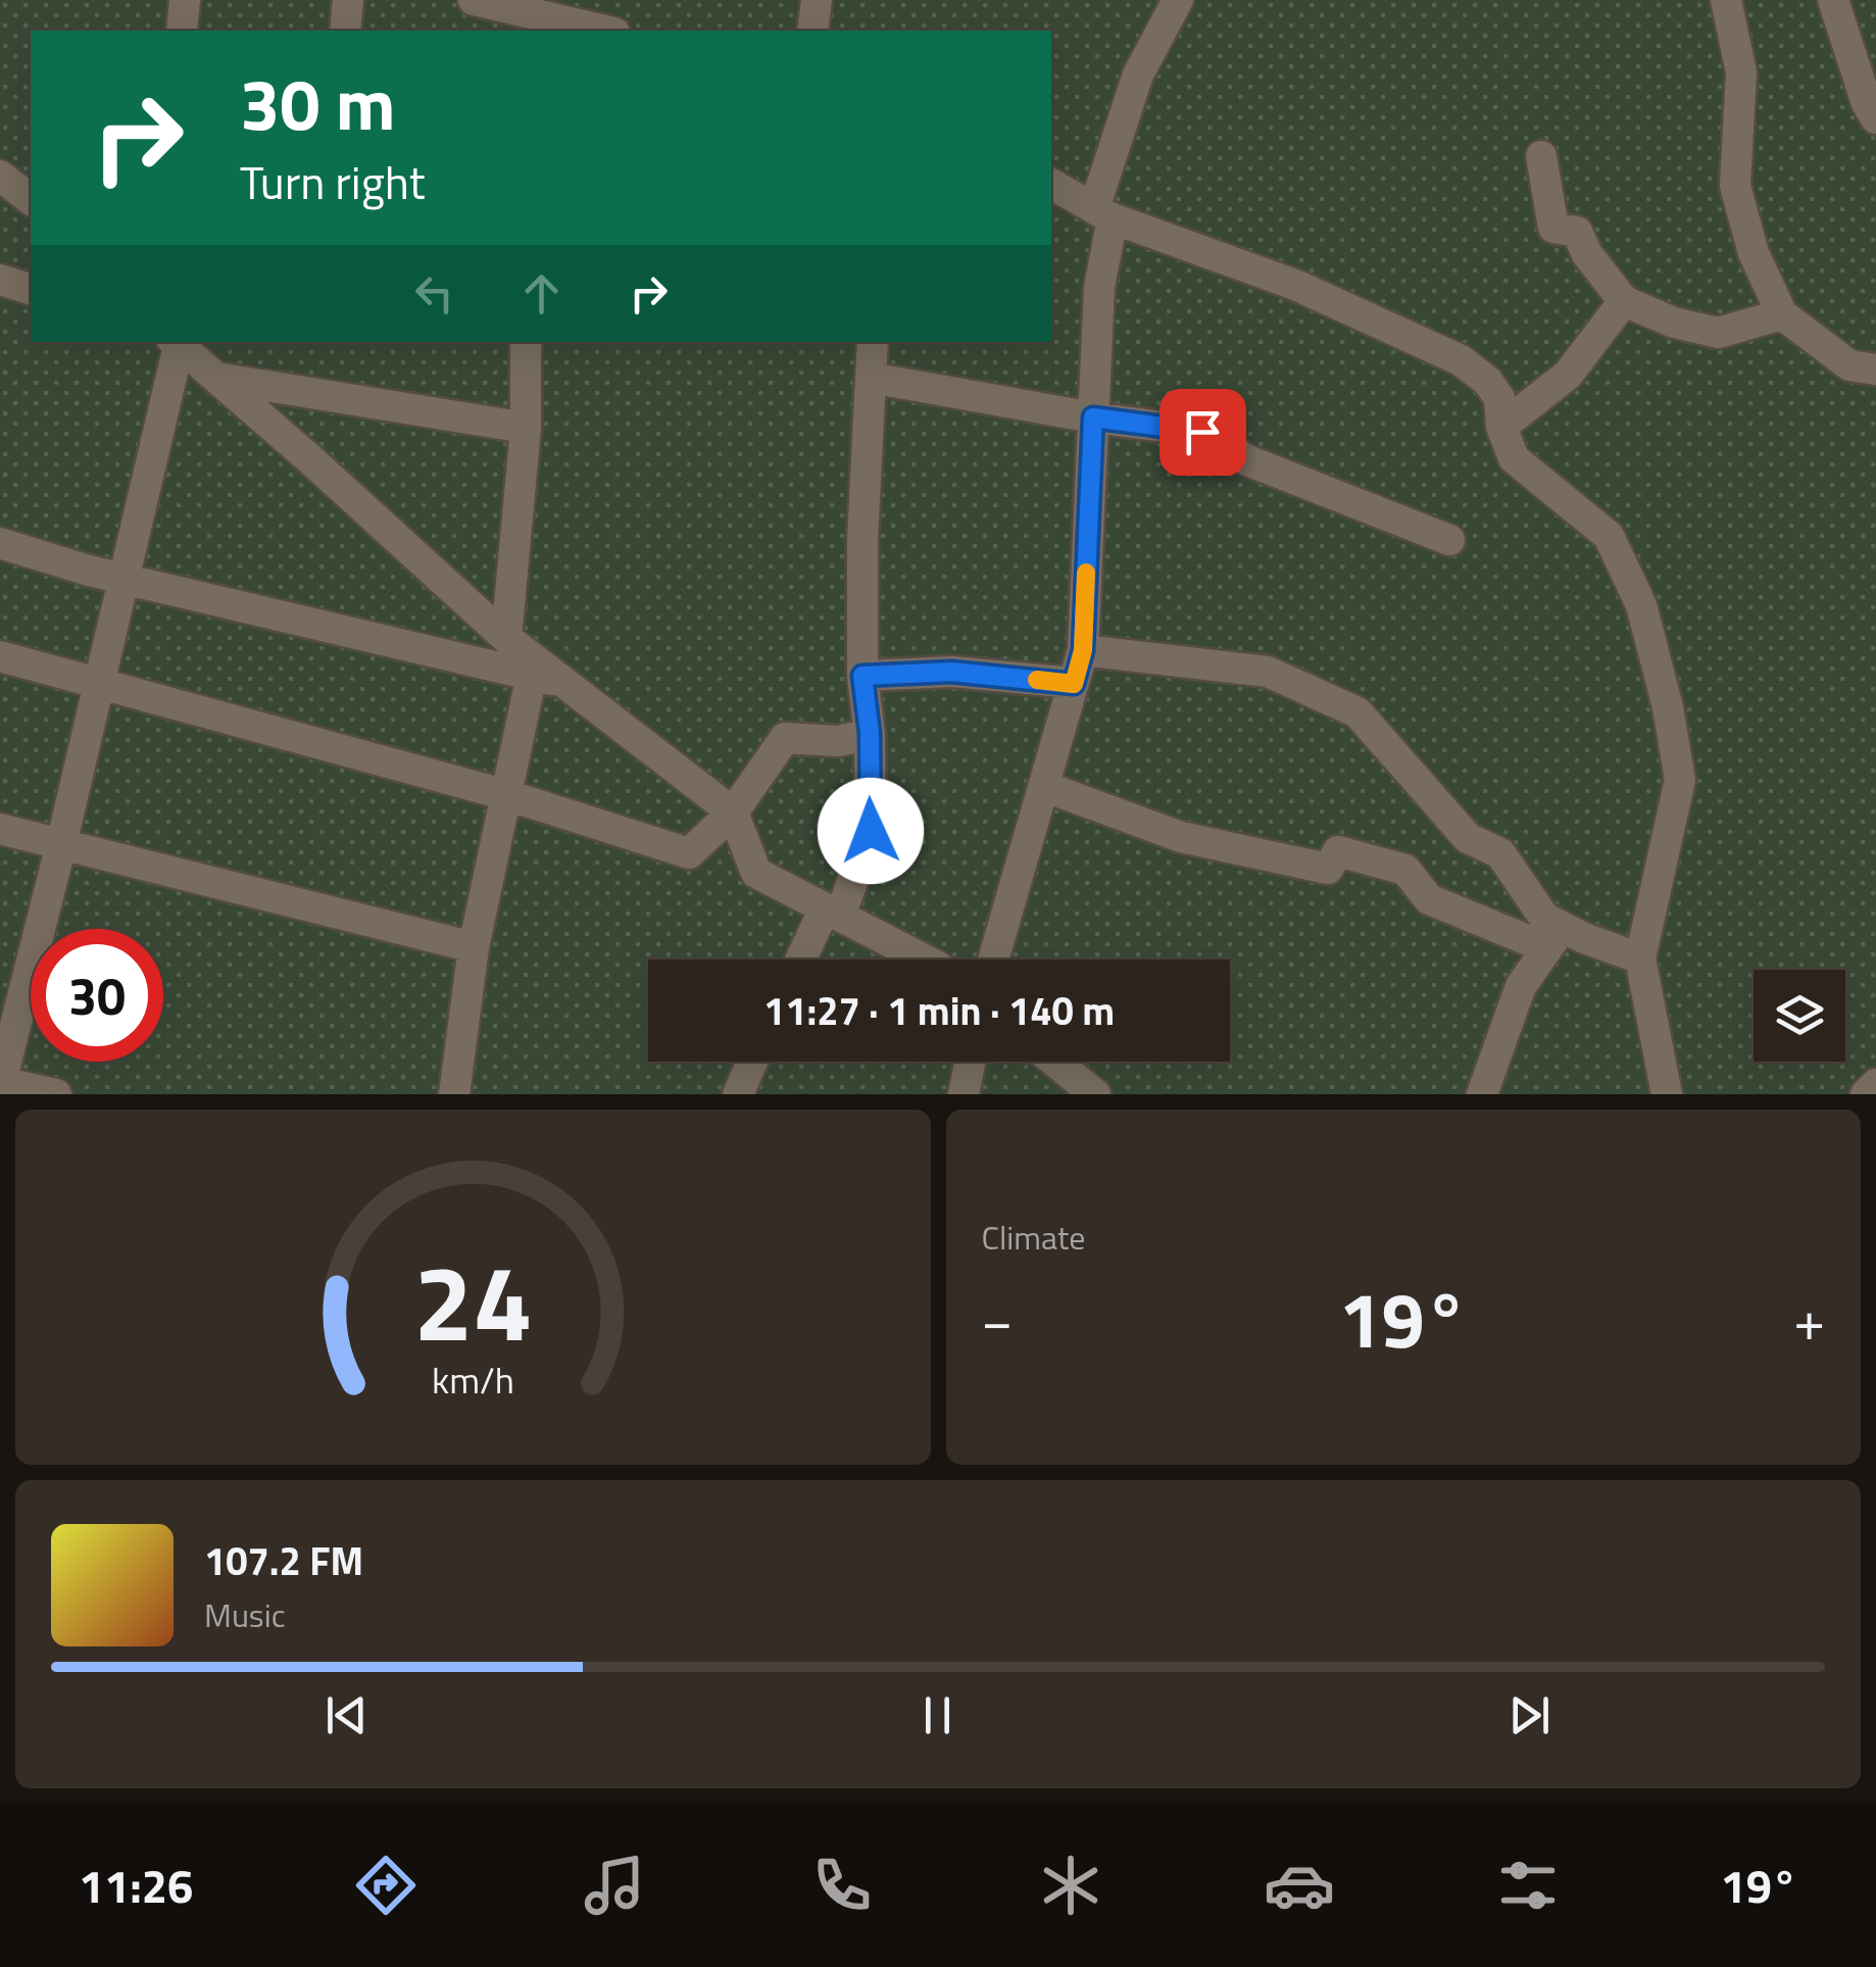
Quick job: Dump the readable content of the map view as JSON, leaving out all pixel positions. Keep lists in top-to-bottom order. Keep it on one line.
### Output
{"page":{"turn":["30 m","Turn right"],"limit":"30","trip":"11:27 · 1 min · 140 m","tile":"Climate","heat":["−","19°","+"],"song":["107.2 FM","Music"],"tabs":["11:26","19°"],"gauge":["24","km/h"]}}
